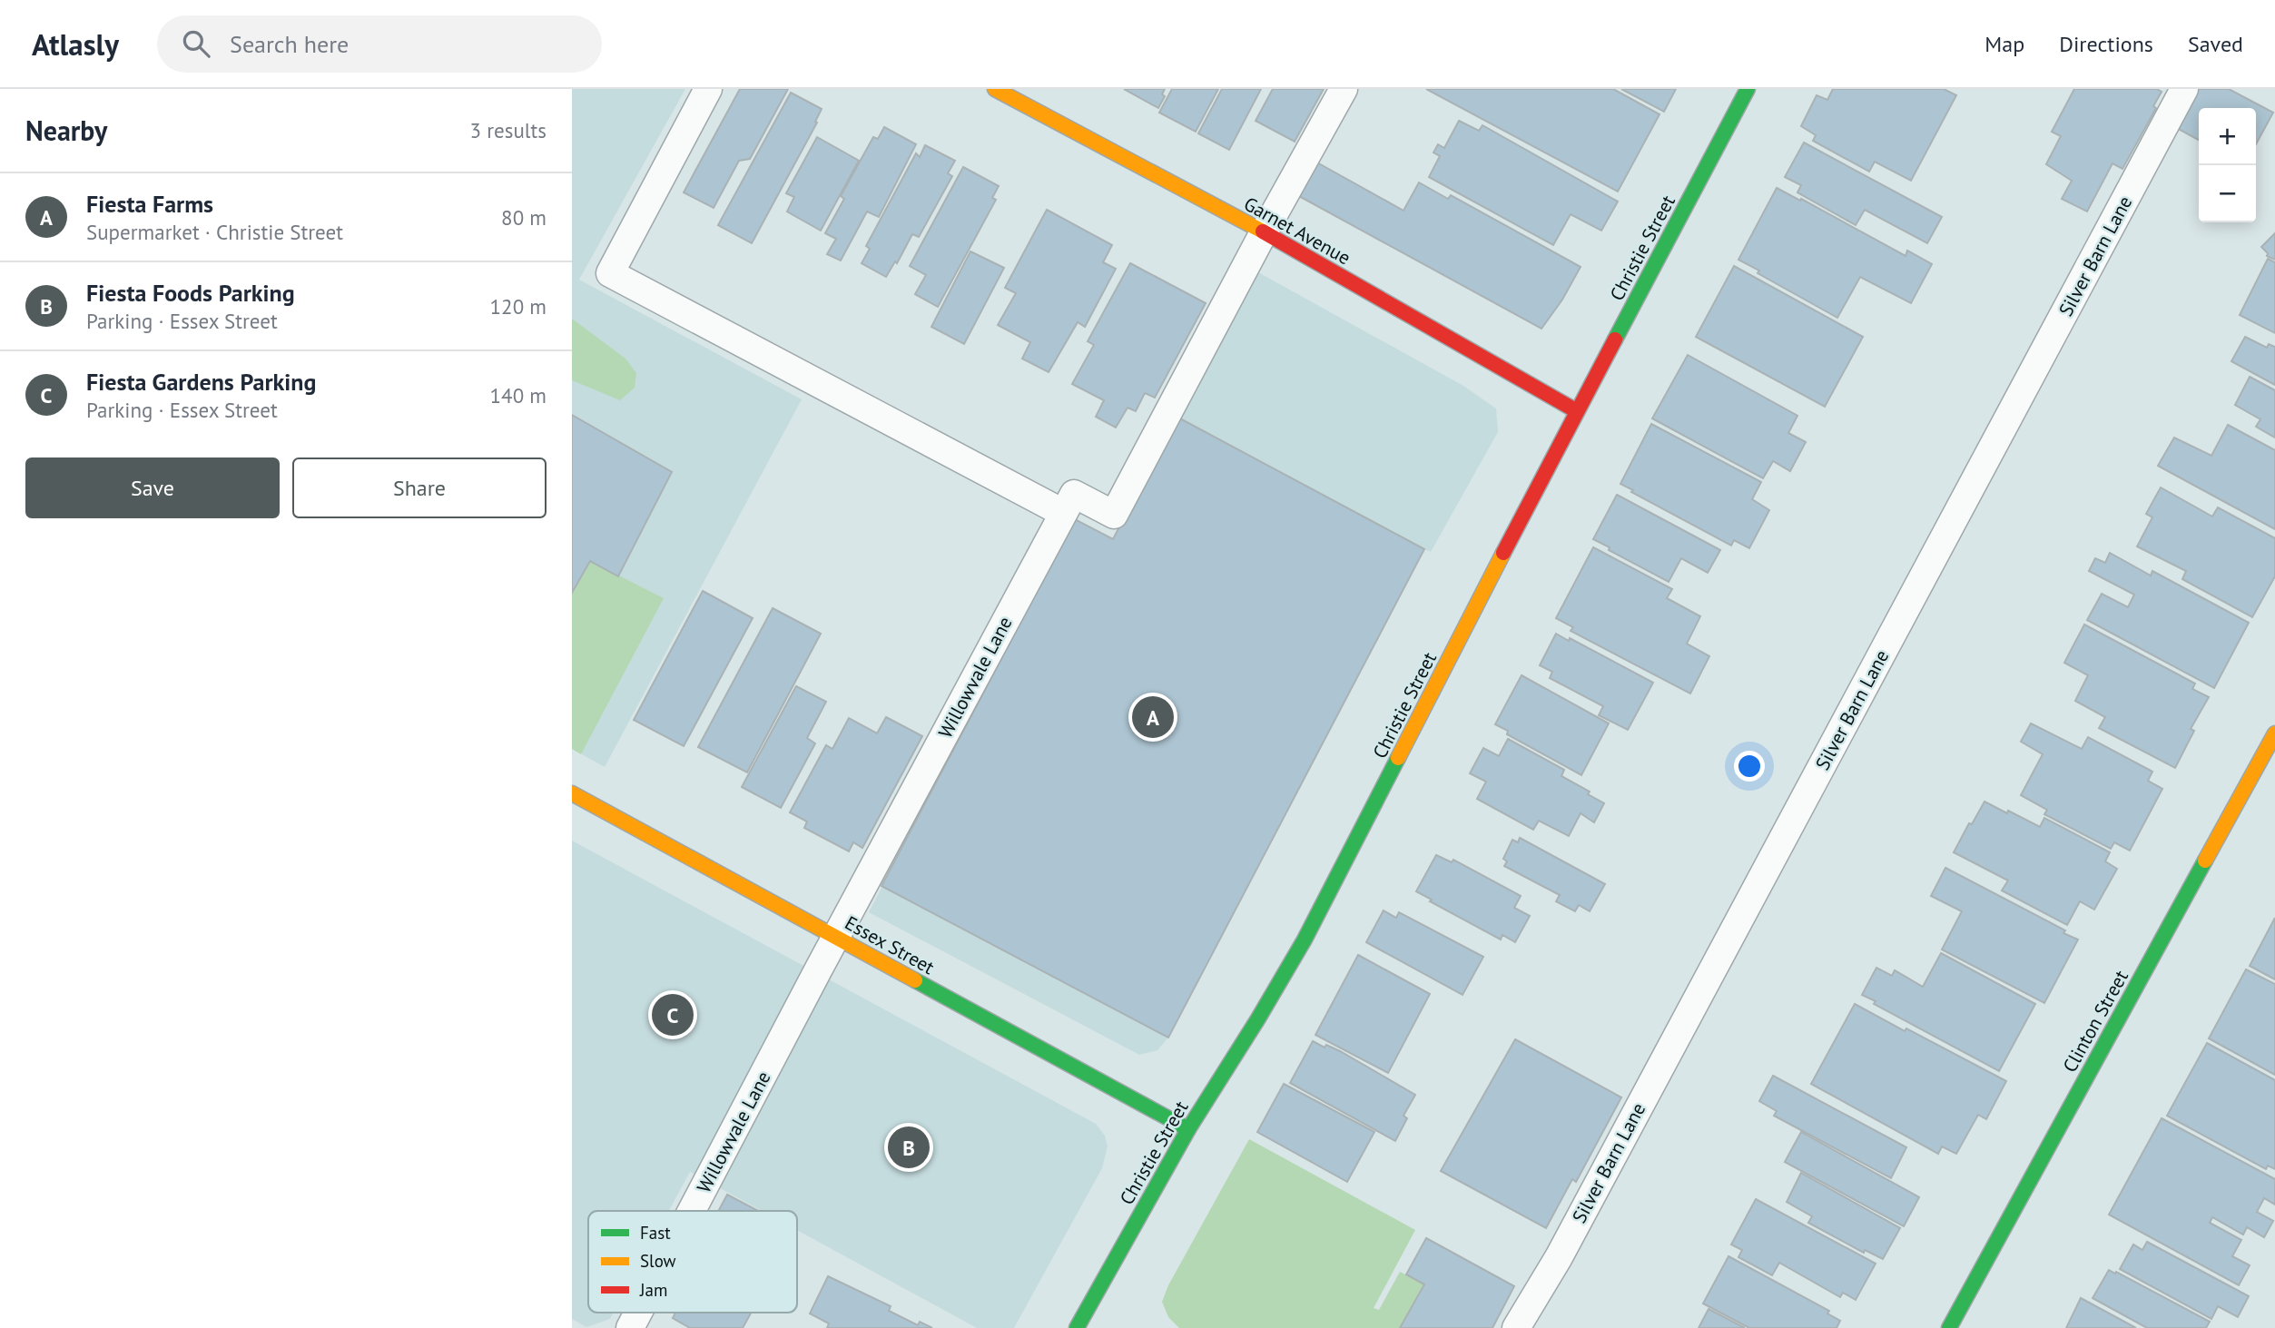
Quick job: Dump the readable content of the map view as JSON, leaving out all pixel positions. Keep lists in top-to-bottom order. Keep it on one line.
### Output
{"streets":{"street":["Garnet Avenue","Christie Street","Essex Street","Clinton Street"],"lane":["Silver Barn Lane","Willowvale Lane"]},"crossings":[["Garnet Avenue","Christie Street"],["Garnet Avenue","Willowvale Lane"],["Christie Street","Essex Street"],["Willowvale Lane","Essex Street"]],"legend":["Fast","Slow","Jam"],"page":{"header":"Atlasly","search":"Search here","nav":["Map","Directions","Saved"],"heading":["Nearby","3 results"],"map_buttons":["+","−"],"list":[{"mark":"A","name":"Fiesta Farms","note":"Supermarket · Christie Street","value":"80 m"},{"mark":"B","name":"Fiesta Foods Parking","note":"Parking · Essex Street","value":"120 m"},{"mark":"C","name":"Fiesta Gardens Parking","note":"Parking · Essex Street","value":"140 m"}],"buttons":["Save","Share"],"pins":["A","C","B"]}}
